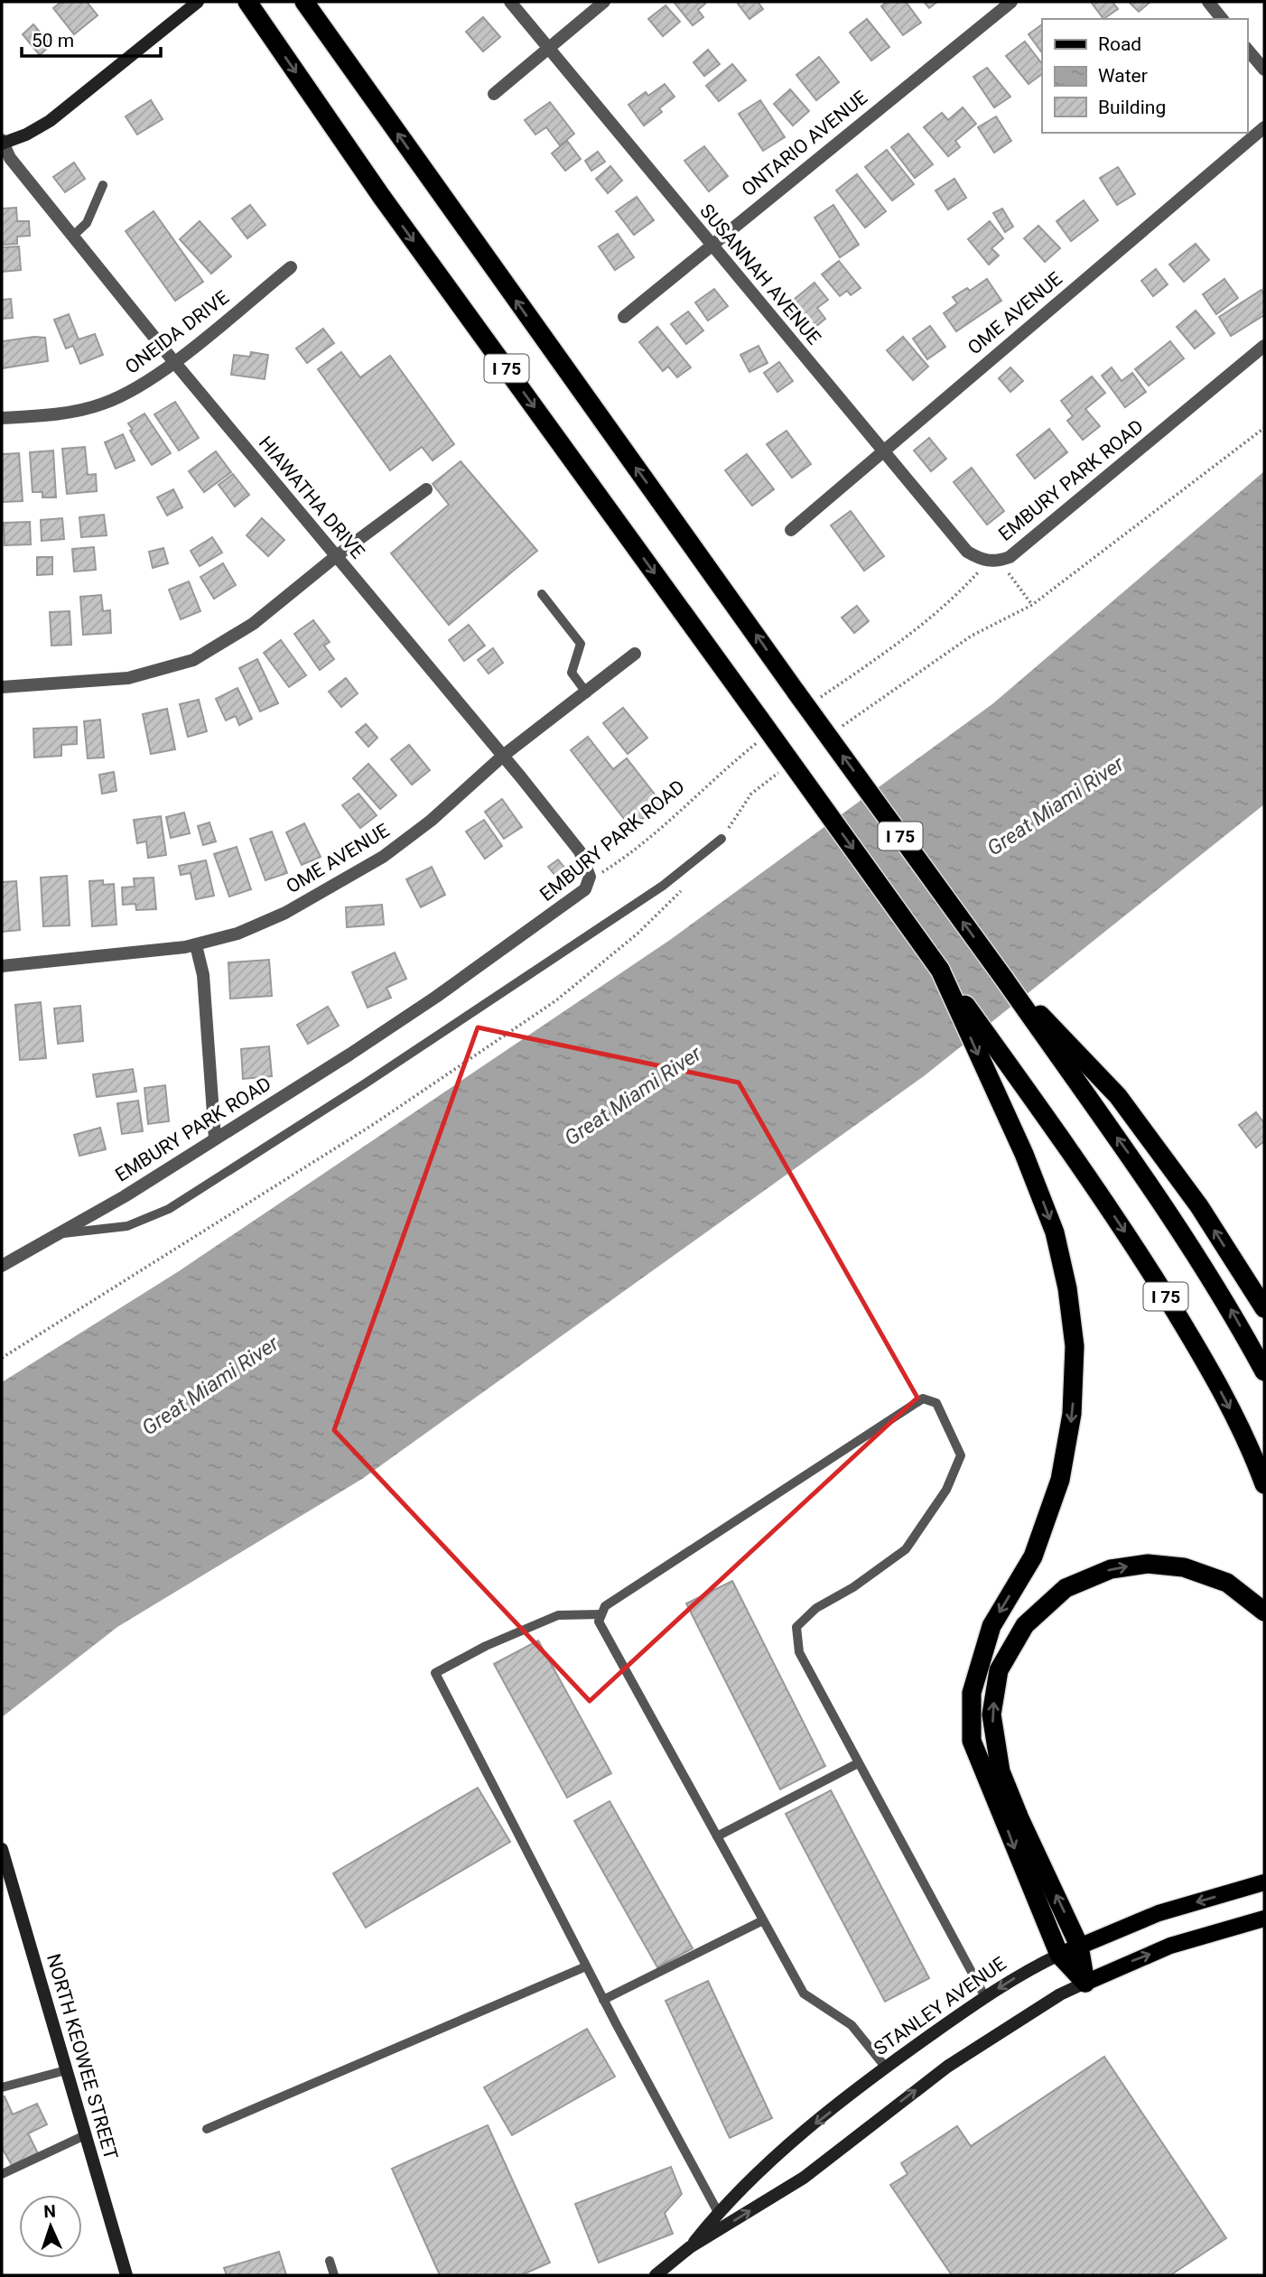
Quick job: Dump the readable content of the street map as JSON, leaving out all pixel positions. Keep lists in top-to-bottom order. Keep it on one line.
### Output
{"streets":{"highway":["I 75"],"main road":["STANLEY AVENUE","NORTH KEOWEE STREET"],"street":["ONTARIO AVENUE","SUSANNAH AVENUE","OME AVENUE","ONEIDA DRIVE","EMBURY PARK ROAD","HIAWATHA DRIVE"]},"crossings":[["ONTARIO AVENUE","SUSANNAH AVENUE"],["SUSANNAH AVENUE","OME AVENUE"],["SUSANNAH AVENUE","EMBURY PARK ROAD"],["OME AVENUE","HIAWATHA DRIVE"],["ONEIDA DRIVE","HIAWATHA DRIVE"],["EMBURY PARK ROAD","HIAWATHA DRIVE"]],"water":["Great Miami River"],"legend":["Road","Water","Building"],"scale_bar":"50 m","north":"top"}
